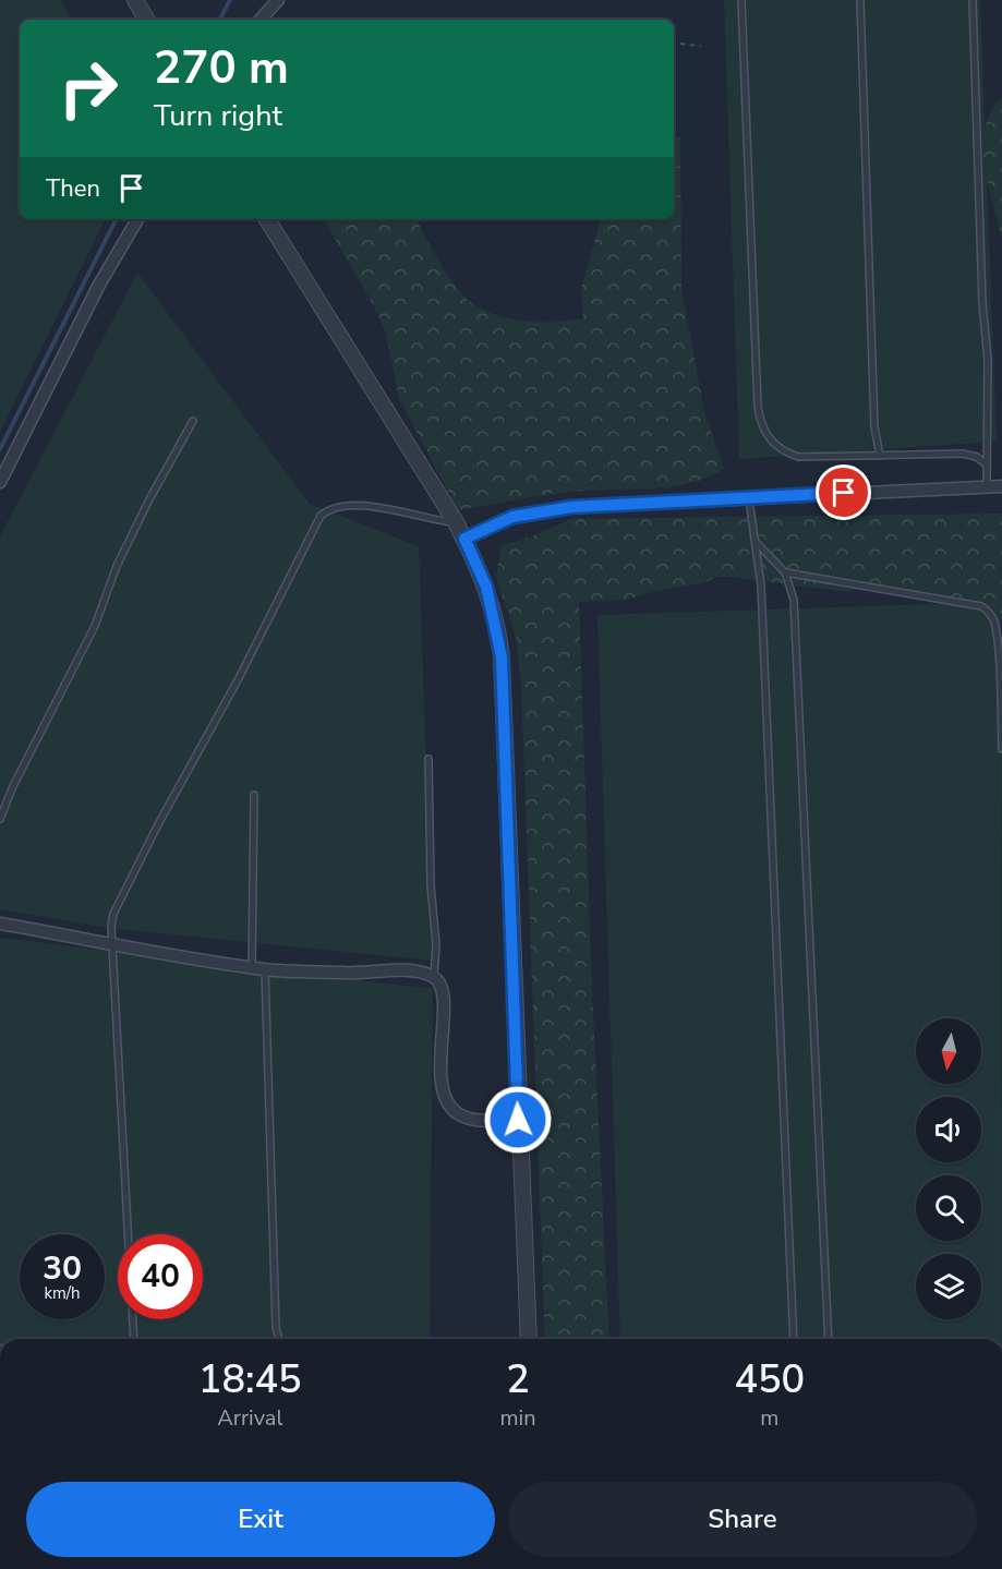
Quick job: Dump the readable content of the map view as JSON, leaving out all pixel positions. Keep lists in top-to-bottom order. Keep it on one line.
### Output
{"north":"bottom","page":{"turn":["270 m","Turn right"],"then":"Then","speed":"30 km/h","limit":"40","eta":["18:45","Arrival","2","min","450","m"],"buttons":["Exit","Share"]}}
